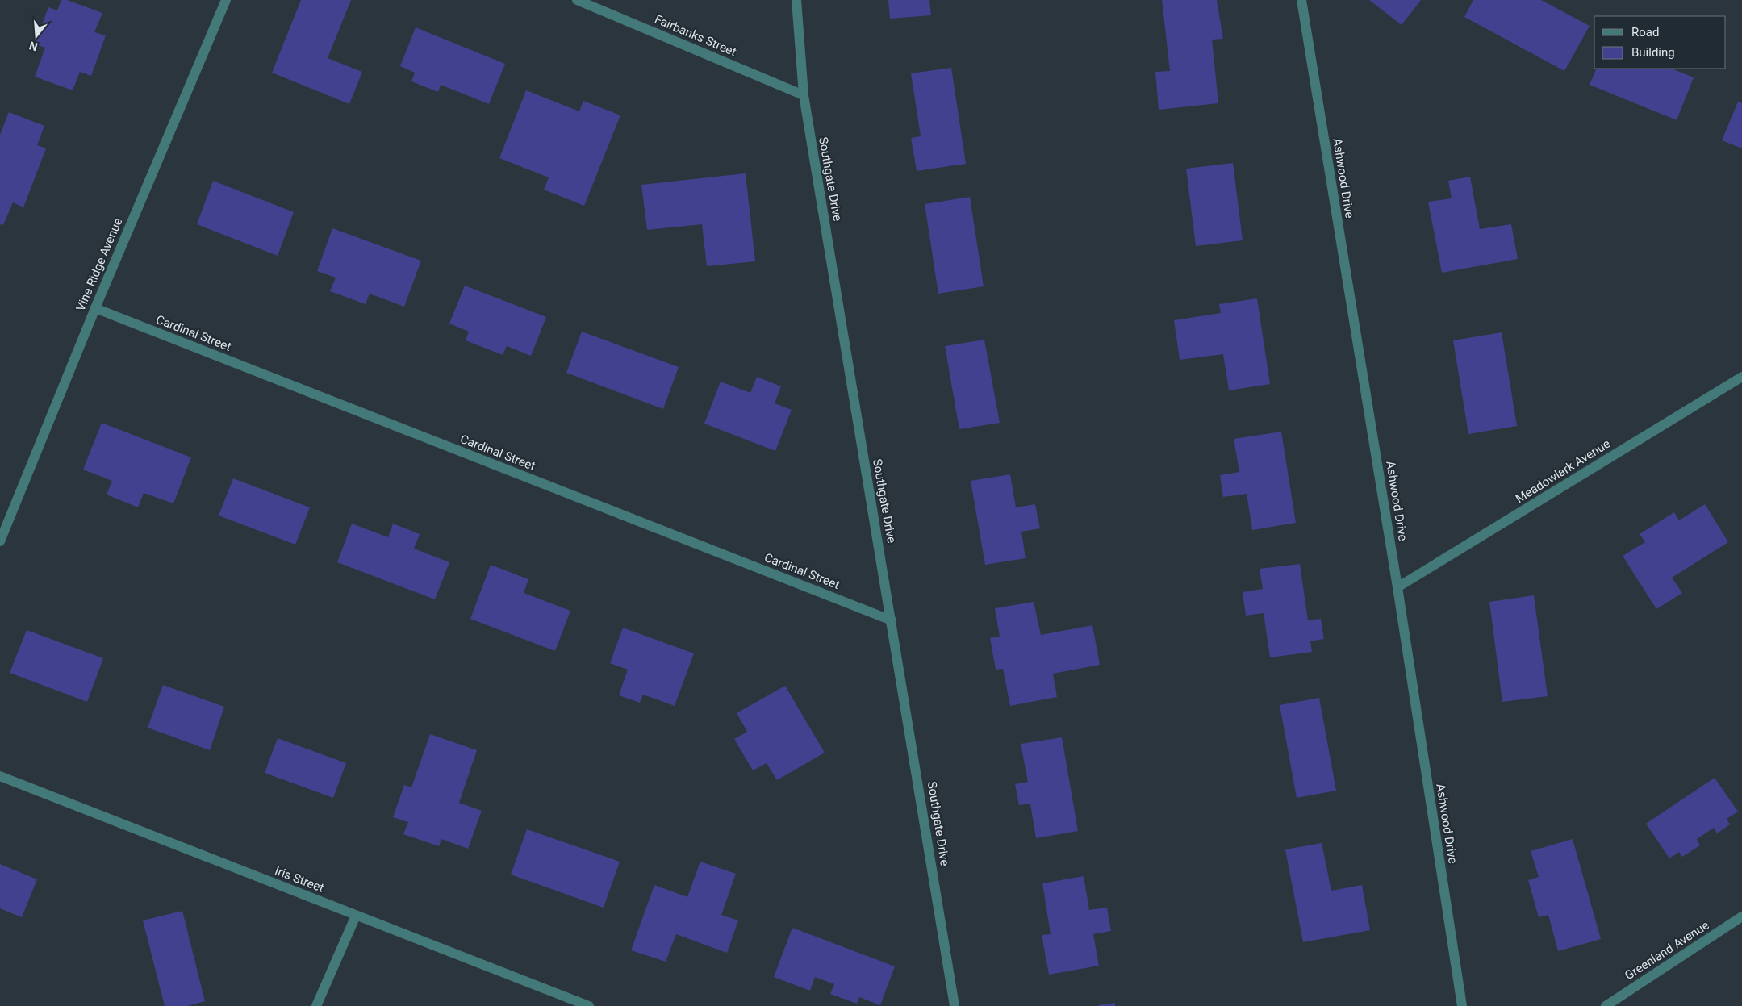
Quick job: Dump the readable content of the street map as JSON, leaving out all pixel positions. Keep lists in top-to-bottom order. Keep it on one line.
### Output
{"streets":{"street":["Fairbanks Street","Ashwood Drive","Southgate Drive","Vine Ridge Avenue","Cardinal Street","Meadowlark Avenue","Iris Street","Greenland Avenue"]},"crossings":[["Fairbanks Street","Southgate Drive"],["Ashwood Drive","Meadowlark Avenue"],["Southgate Drive","Cardinal Street"],["Vine Ridge Avenue","Cardinal Street"]],"legend":["Road","Building"],"north":"bottom"}
